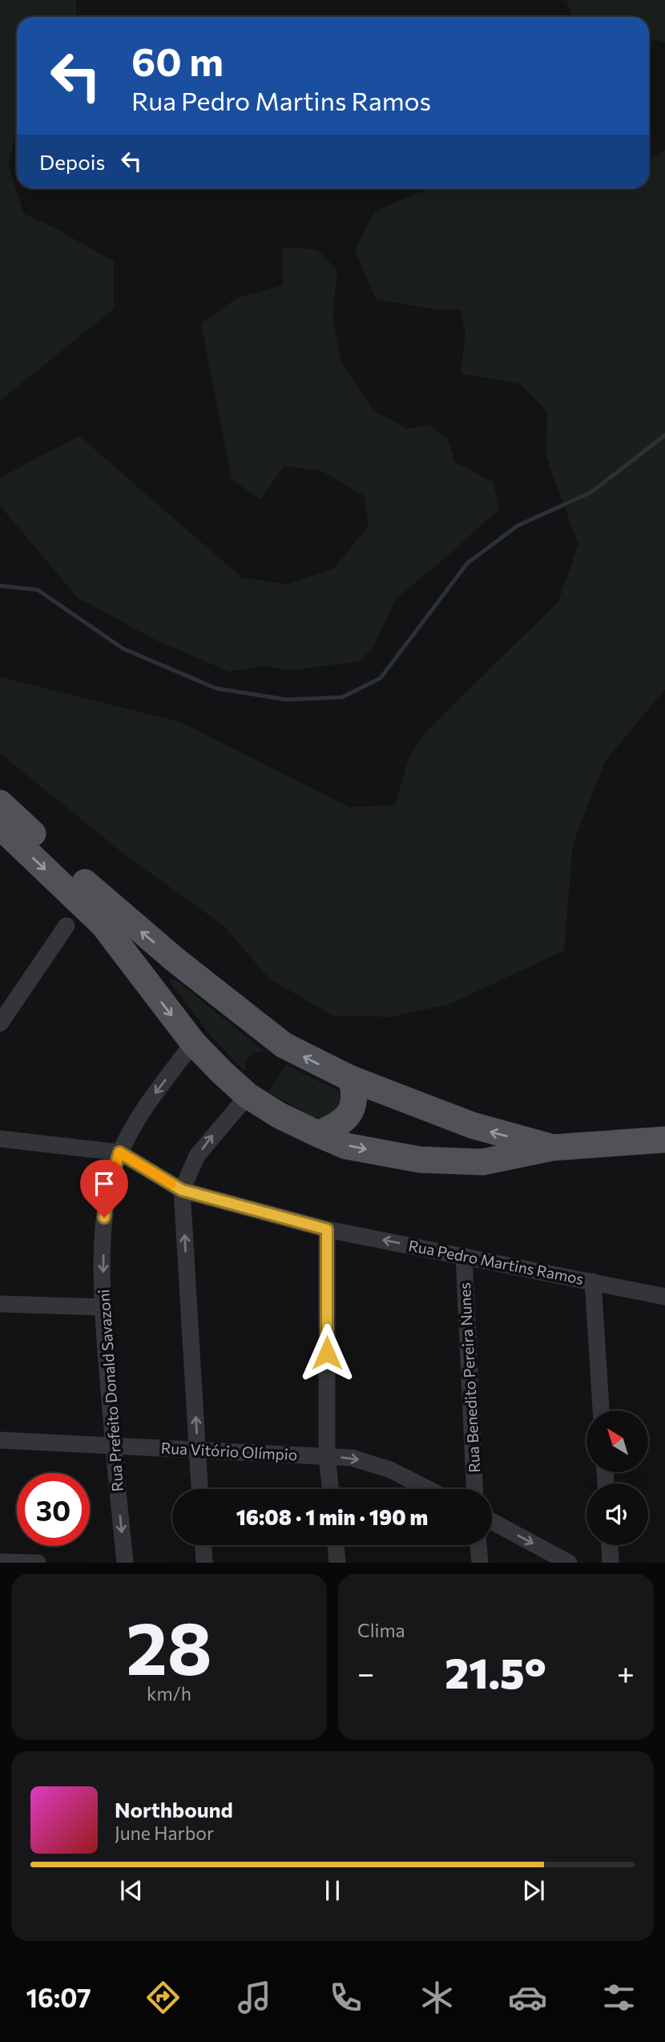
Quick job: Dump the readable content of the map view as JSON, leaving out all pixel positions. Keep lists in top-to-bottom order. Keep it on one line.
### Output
{"streets":{"street":["Rua Pedro Martins Ramos","Rua Benedito Pereira Nunes","Rua Prefeito Donald Savazoni","Rua Vitório Olímpio"]},"crossings":[["Rua Pedro Martins Ramos","Rua Benedito Pereira Nunes"],["Rua Pedro Martins Ramos","Rua Prefeito Donald Savazoni"],["Rua Prefeito Donald Savazoni","Rua Vitório Olímpio"]],"north":"top left","page":{"turn":["60 m","Rua Pedro Martins Ramos"],"then":"Depois","limit":"30","trip":"16:08 · 1 min · 190 m","tile":[["28","km/h"],"Clima"],"heat":["−","21.5°","+"],"song":["Northbound","June Harbor"],"tabs":"16:07"}}
